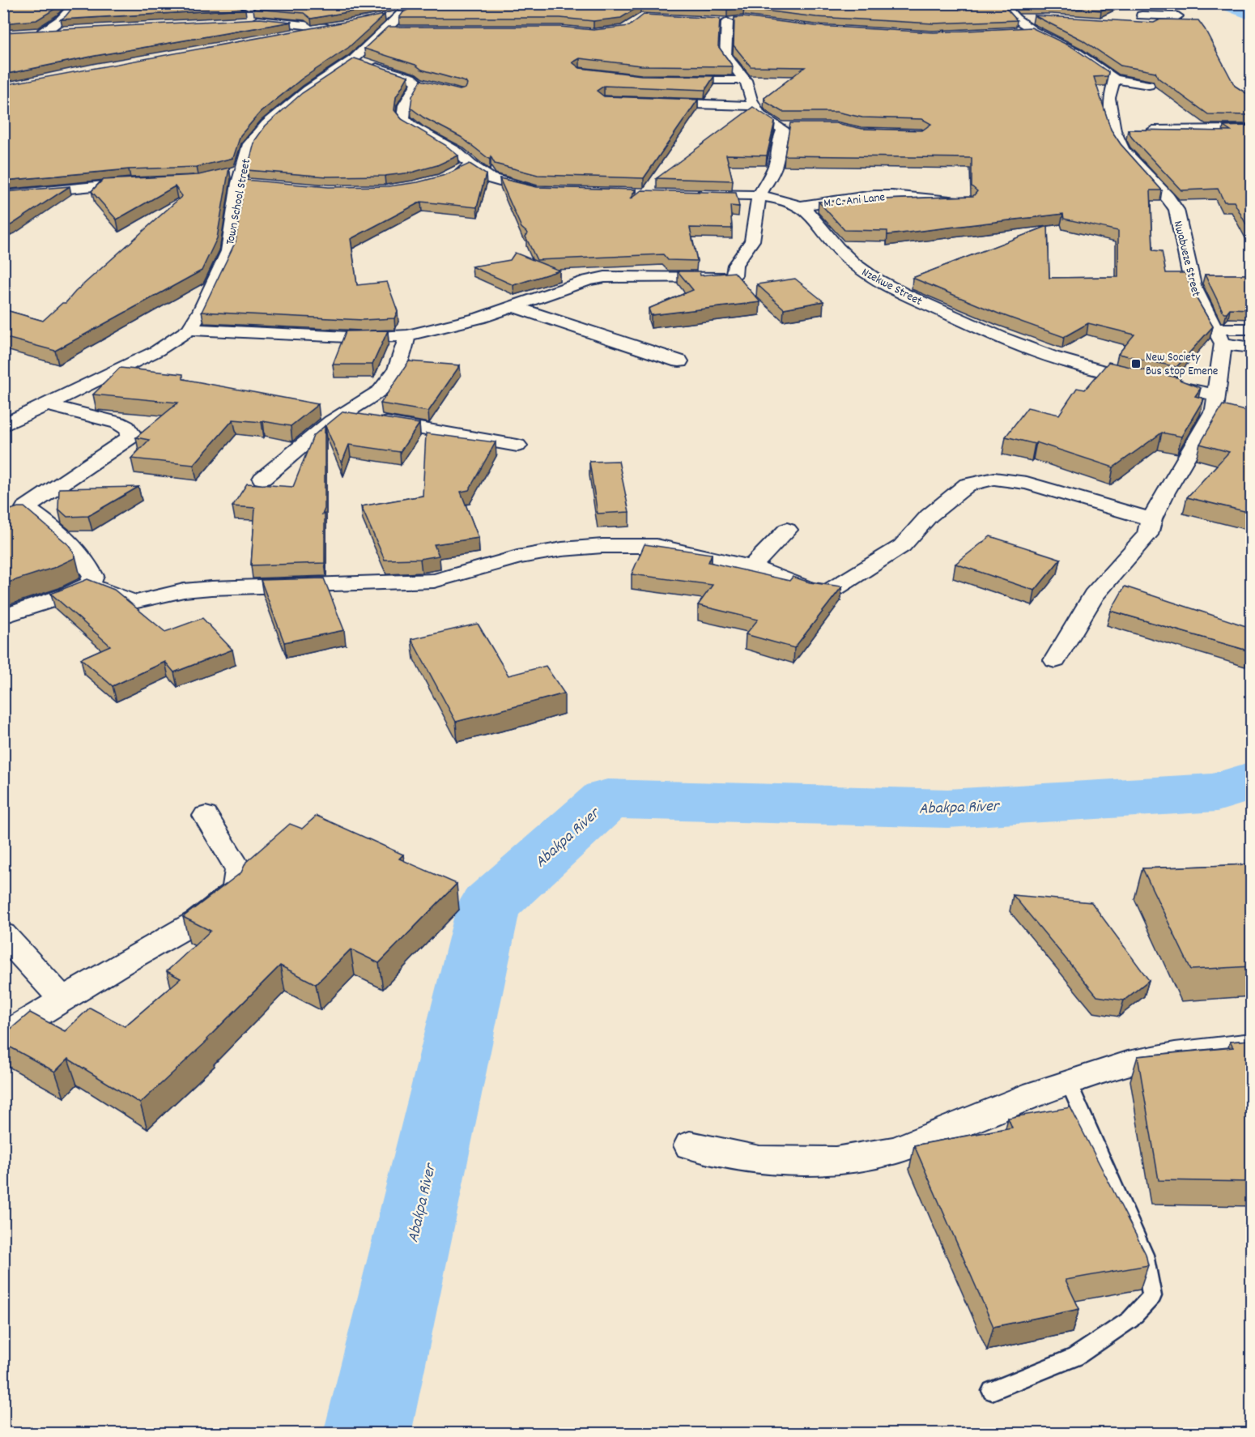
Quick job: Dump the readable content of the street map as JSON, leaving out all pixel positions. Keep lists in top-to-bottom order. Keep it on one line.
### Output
{"streets":{"street":["M. C. Ani Lane","Town School Street","Nwabueze Street","Nzekwe Street"]},"crossings":[["M. C. Ani Lane","Nzekwe Street"]],"water":["Abakpa River"],"places":{"transit":["New Society Bus stop Emene"]}}
